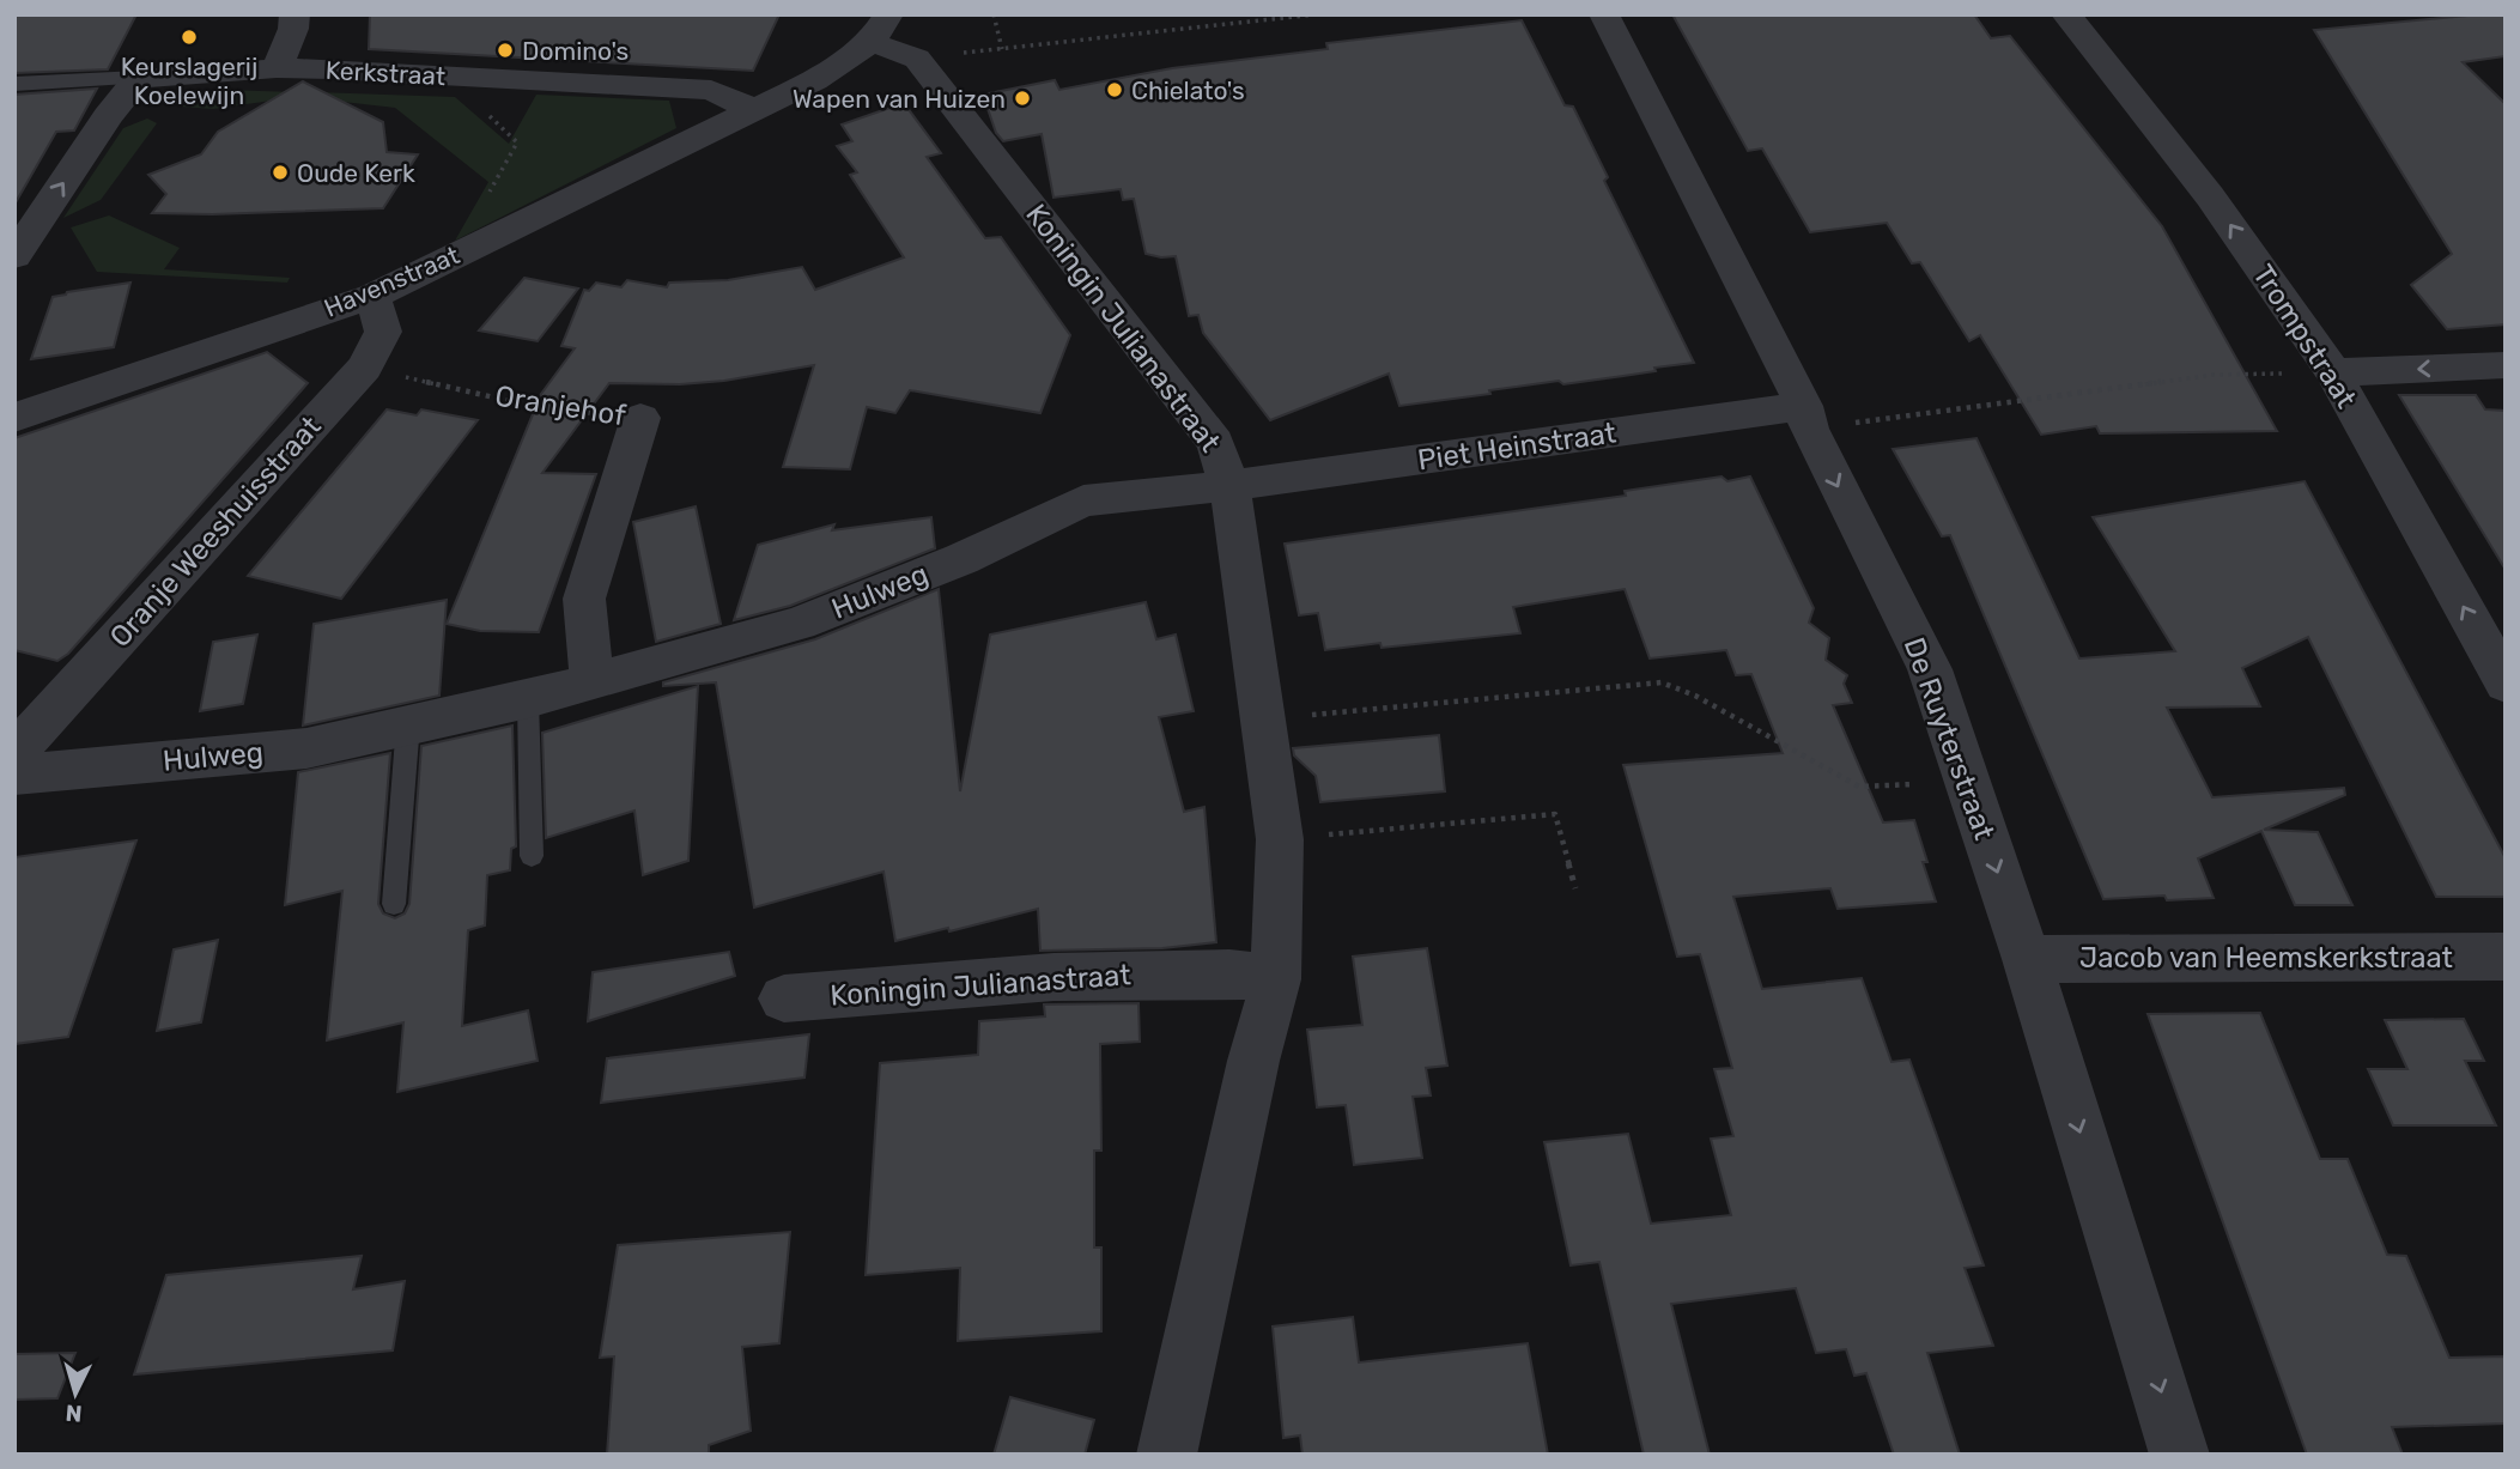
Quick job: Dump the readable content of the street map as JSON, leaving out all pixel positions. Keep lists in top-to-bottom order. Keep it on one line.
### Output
{"streets":{"street":["Kerkstraat","Havenstraat","Koningin Julianastraat","Trompstraat","Oranjehof","Piet Heinstraat","Oranje Weeshuisstraat","Hulweg","De Ruyterstraat","Jacob van Heemskerkstraat"]},"crossings":[["Kerkstraat","Havenstraat"],["Havenstraat","Oranje Weeshuisstraat"],["Koningin Julianastraat","Piet Heinstraat"],["Koningin Julianastraat","Hulweg"],["Oranjehof","Oranje Weeshuisstraat"],["Oranjehof","Hulweg"],["Piet Heinstraat","Hulweg"],["Piet Heinstraat","De Ruyterstraat"],["De Ruyterstraat","Jacob van Heemskerkstraat"]],"one_way":["Trompstraat","De Ruyterstraat"],"places":["Keurslagerij Koelewijn","Domino's","Chielato's","Wapen van Huizen","Oude Kerk"],"north":"bottom"}
